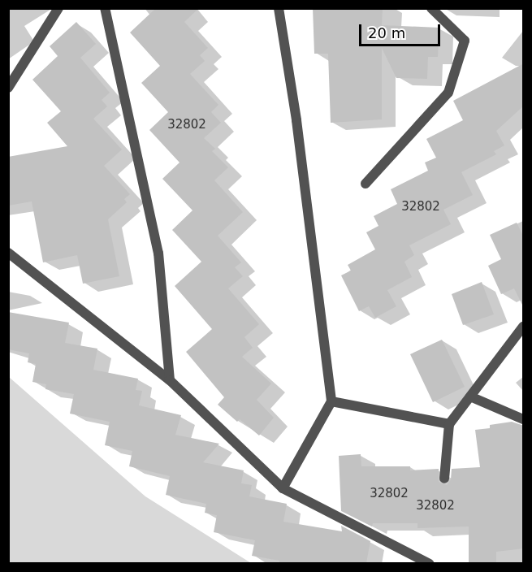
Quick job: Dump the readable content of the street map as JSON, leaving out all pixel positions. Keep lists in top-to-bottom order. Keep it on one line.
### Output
{"house_numbers":["32802","32802","32802","32802"],"scale_bar":"20 m"}
